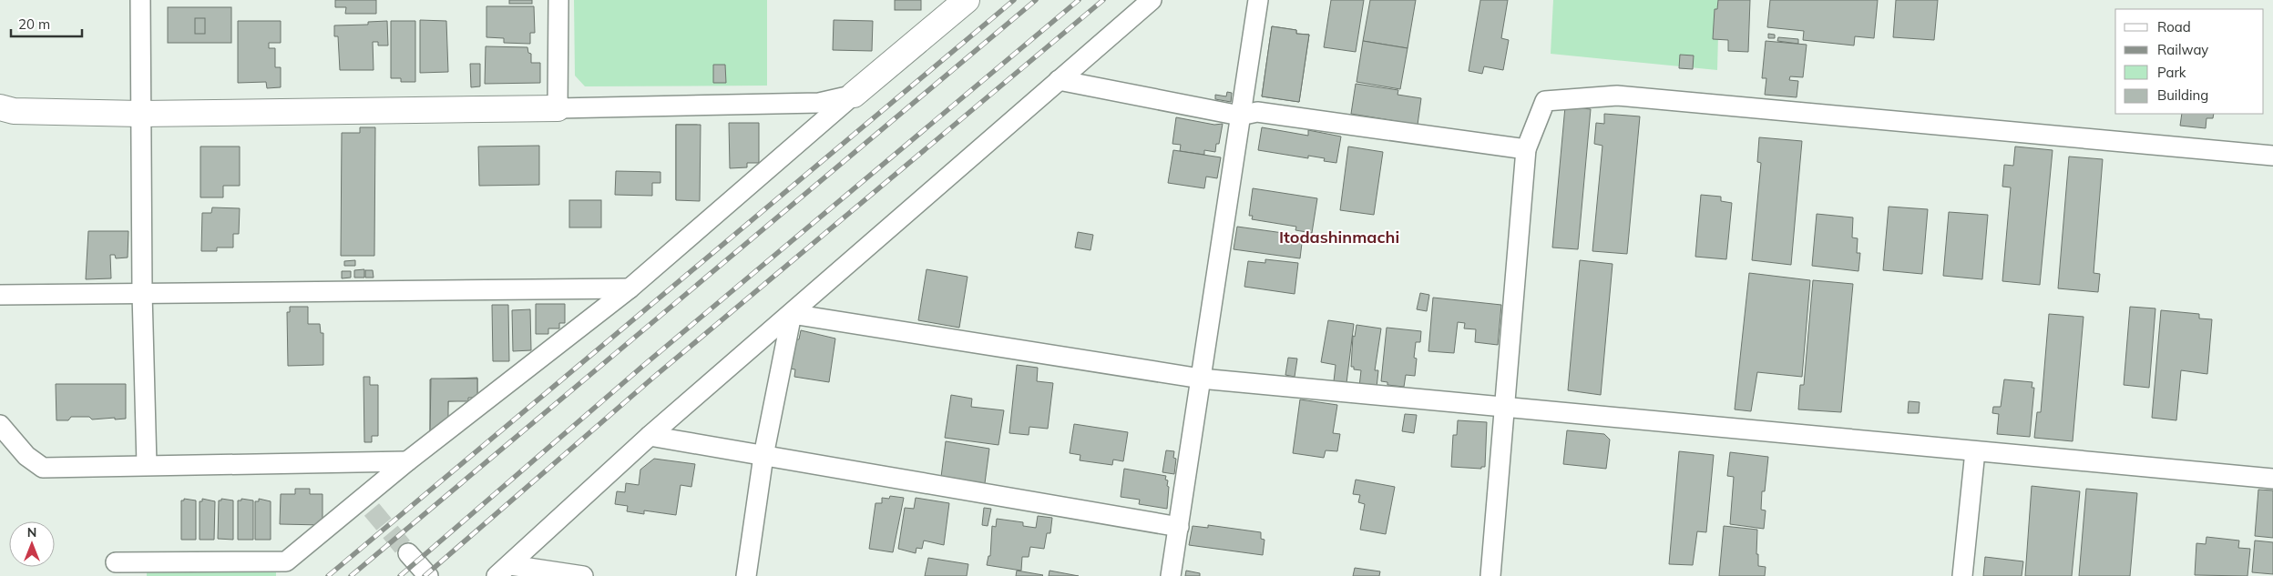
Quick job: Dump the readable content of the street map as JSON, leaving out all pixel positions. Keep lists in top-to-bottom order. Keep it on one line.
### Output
{"districts":["Itodashinmachi"],"legend":["Road","Railway","Park","Building"],"scale_bar":"20 m","north":"top"}
